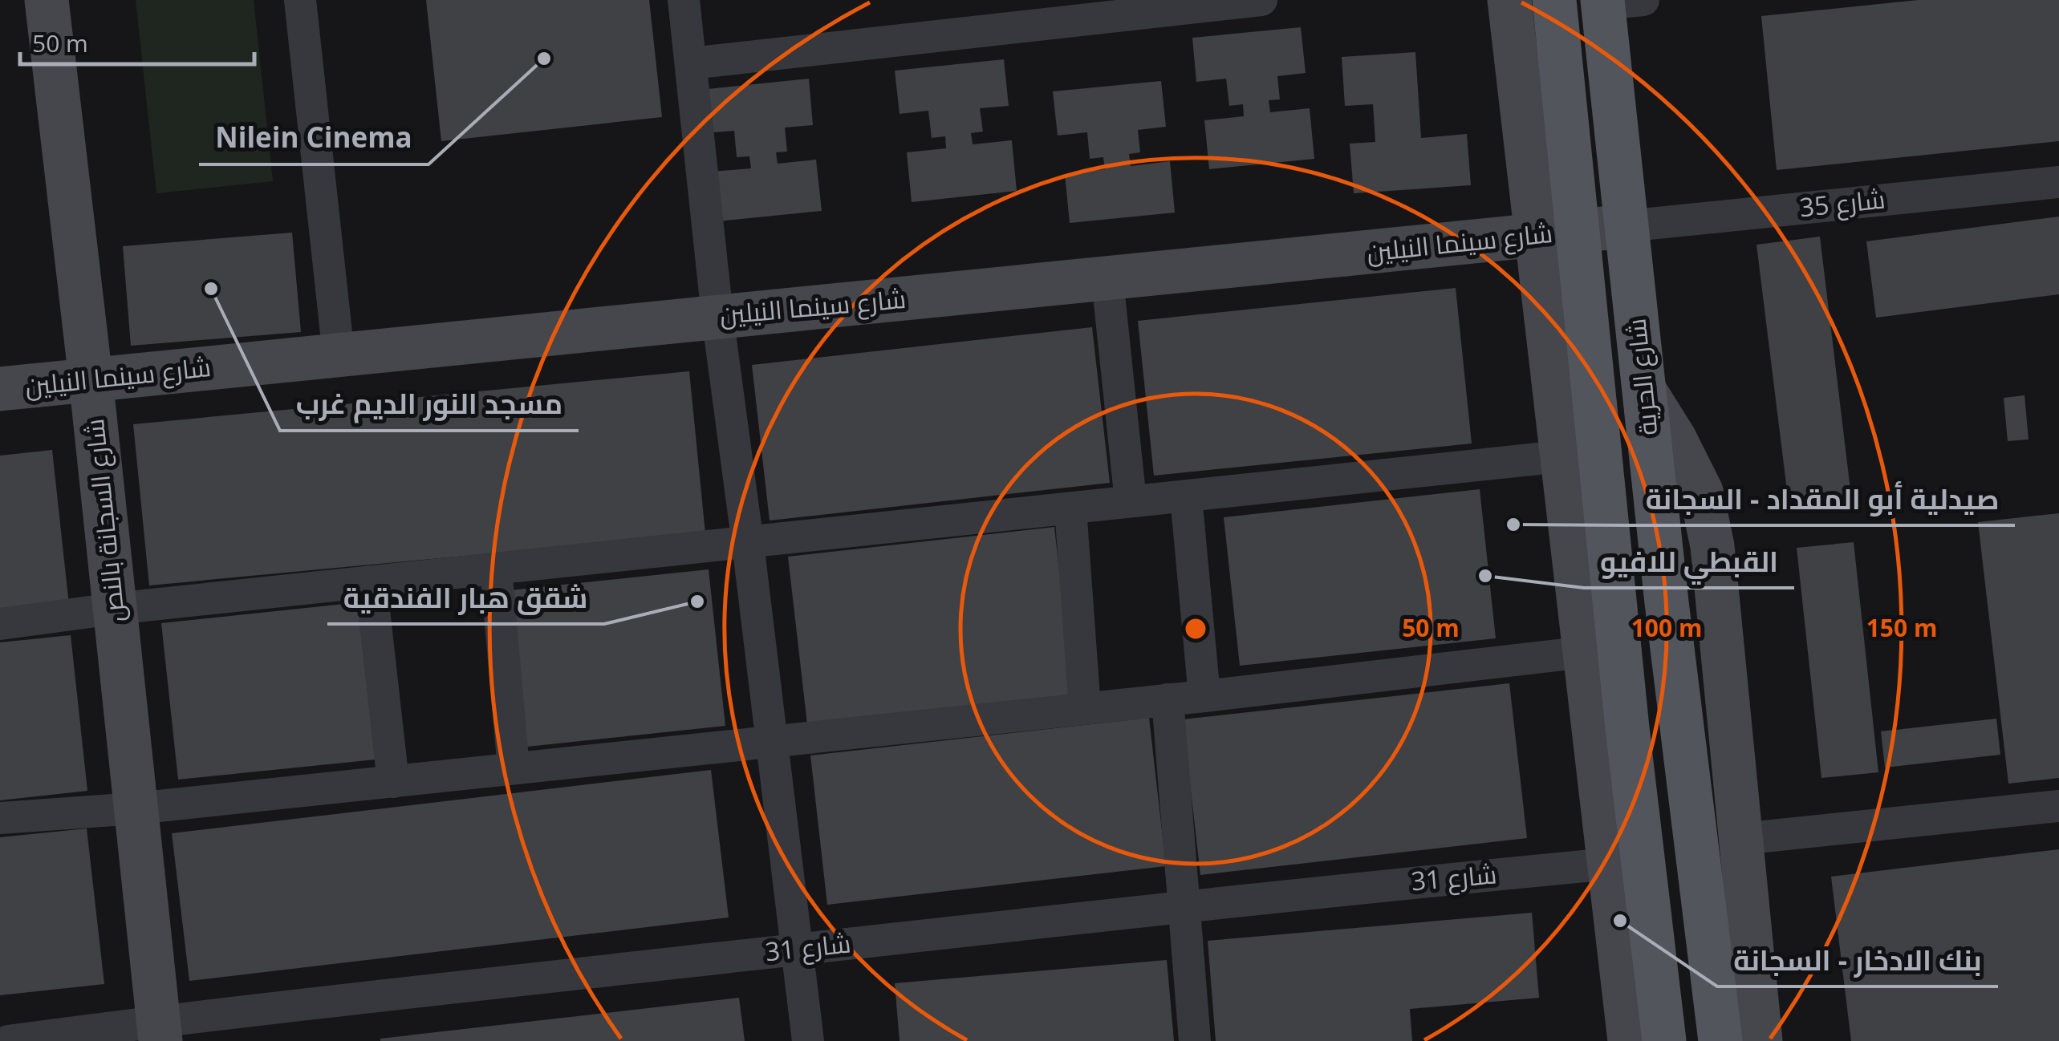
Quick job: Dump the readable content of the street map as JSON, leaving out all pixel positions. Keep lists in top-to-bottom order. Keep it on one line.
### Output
{"streets":{"main road":["شارع الحرية"],"street":["شارع 35","شارع سينما النيلين","شارع السجانة بالنص","شارع 31"]},"crossings":[["شارع 35","شارع سينما النيلين"],["شارع 35","شارع الحرية"],["شارع سينما النيلين","شارع الحرية"],["شارع سينما النيلين","شارع السجانة بالنص"],["شارع السجانة بالنص","شارع 31"]],"places":["Nilein Cinema","مسجد النور الديم غرب","صيدلية أبو المقداد - السجانة","القبطي للافيو","شقق هبار الفندقية","بنك الادخار - السجانة"],"scale_bar":"50 m","rings":["50 m","100 m","150 m"]}
